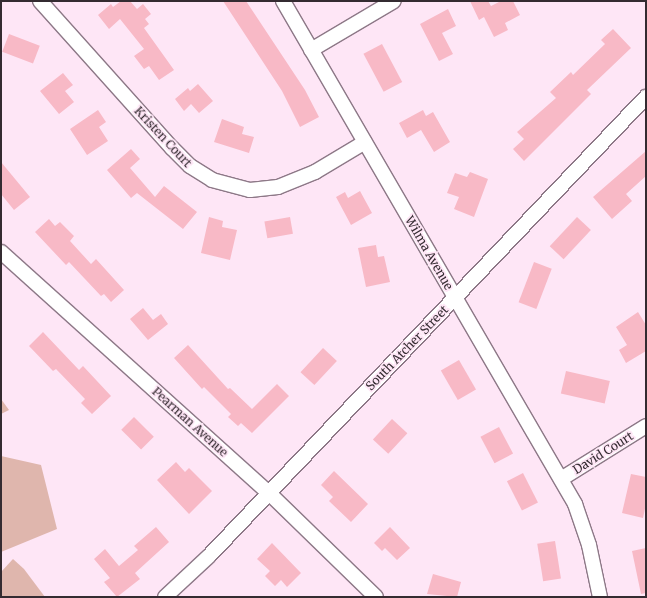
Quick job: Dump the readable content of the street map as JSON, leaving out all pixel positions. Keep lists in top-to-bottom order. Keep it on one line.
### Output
{"streets":{"street":["Kristen Court","Wilma Avenue","South Atcher Street","Pearman Avenue","David Court"]},"crossings":[["Kristen Court","Wilma Avenue"],["Wilma Avenue","South Atcher Street"],["Wilma Avenue","David Court"],["South Atcher Street","Pearman Avenue"]]}
